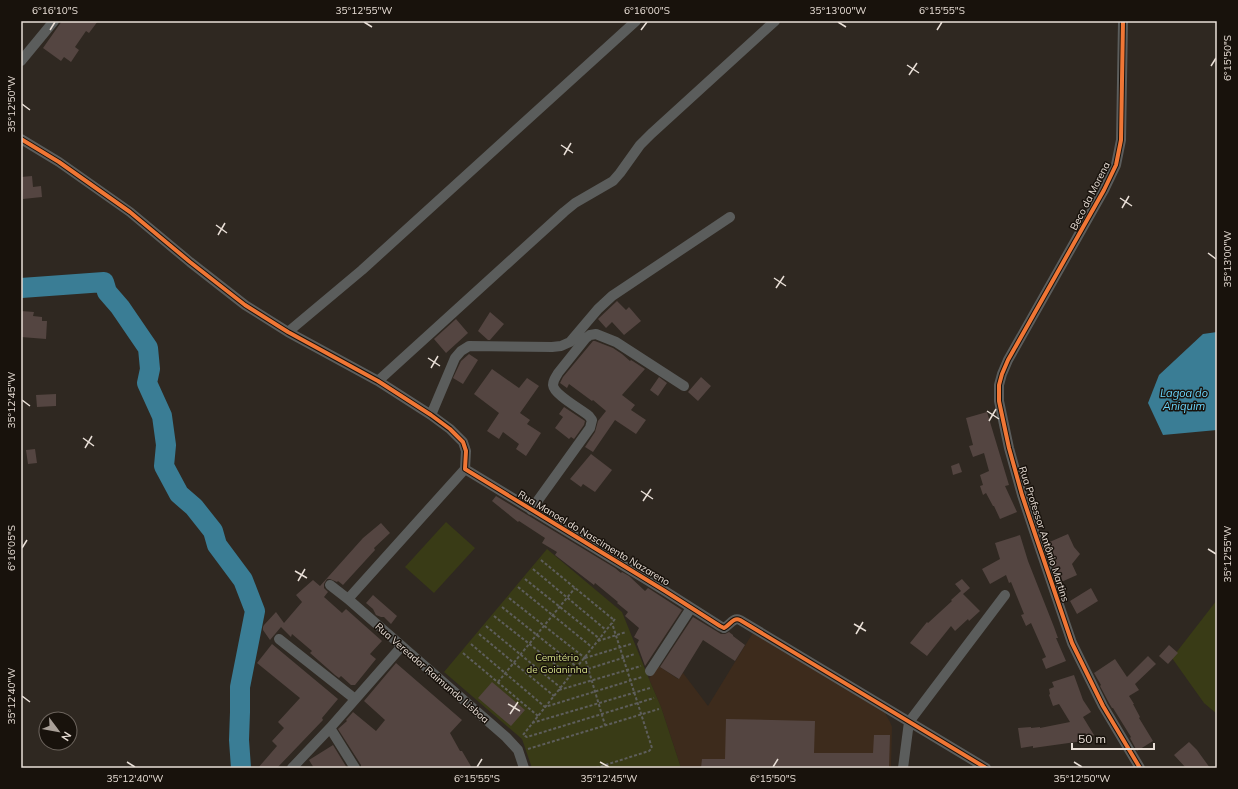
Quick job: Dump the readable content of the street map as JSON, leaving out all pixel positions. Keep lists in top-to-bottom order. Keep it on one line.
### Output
{"streets":{"street":["Beco da Morena","Rua Professor Antônio Martins","Rua Manoel do Nascimento Nazareno","Rua Vereador Raimundo Lisboa"]},"crossings":[["Beco da Morena","Rua Professor Antônio Martins"]],"water":["Lagoa do Aniquim"],"parks":["Cemitério de Goianinha"],"scale_bar":"50 m","north":"bottom right","coordinates":["6°16'10\"S","35°12'55\"W","6°16'00\"S","35°13'00\"W","6°15'55\"S","6°15'50\"S","35°12'50\"W","35°12'45\"W","6°16'05\"S","35°12'40\"W"]}
